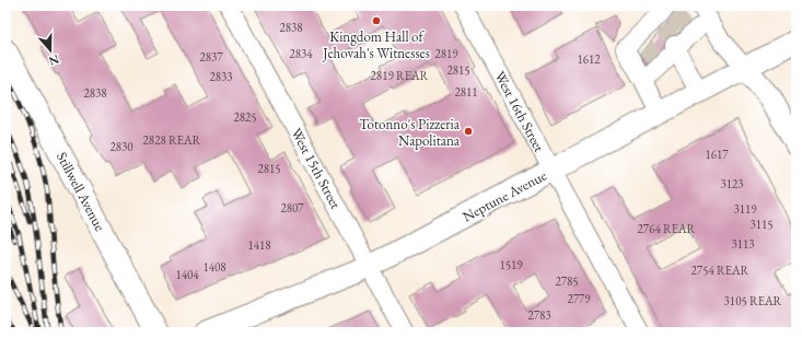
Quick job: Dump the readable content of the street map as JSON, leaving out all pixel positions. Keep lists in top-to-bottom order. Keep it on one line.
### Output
{"streets":{"main road":["Stillwell Avenue","Neptune Avenue"],"street":["West 16th Street","West 15th Street"]},"crossings":[["West 16th Street","Neptune Avenue"],["West 15th Street","Neptune Avenue"]],"places":["Kingdom Hall of Jehovah's Witnesses","Totonno's Pizzeria Napolitana"],"house_numbers":["2838","2834","2819","2837","1612","2815","2819 REAR","2833","2811","2838","2825","2828 REAR","2830","1617","2815","3123","2807","3119","3115","2764 REAR","3113","1418","1519","1408","2754 REAR","1404","2785","2779","3105 REAR","2783"],"north":"bottom"}
